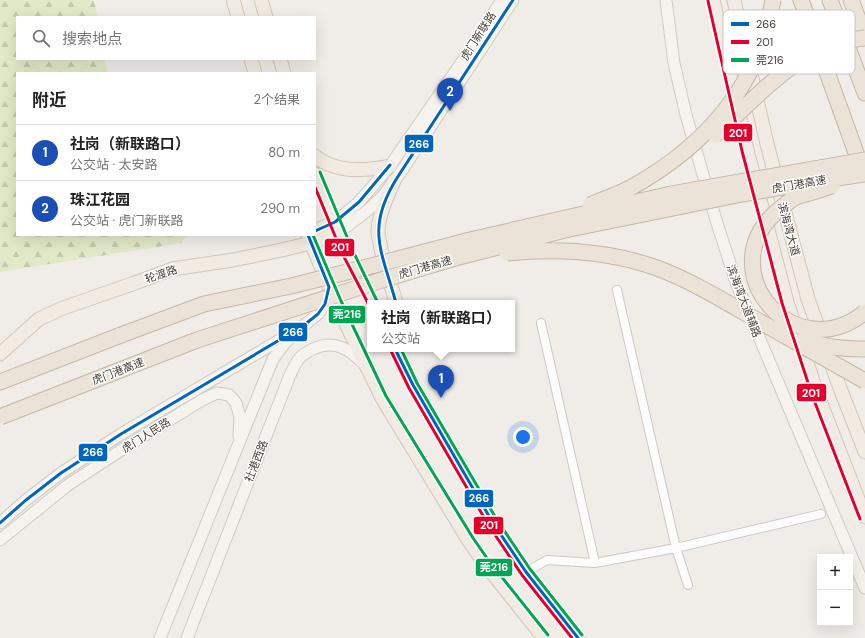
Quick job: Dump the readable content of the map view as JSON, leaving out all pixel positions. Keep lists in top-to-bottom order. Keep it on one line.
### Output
{"streets":{"highway":["虎门港高速"],"main road":["虎门新联路","滨海湾大道","轮渡路","滨海湾大道辅路","虎门人民路","社港西路"]},"crossings":[["虎门新联路","轮渡路"],["虎门人民路","社港西路"]],"lines":["transit line 266","transit line 201","transit line 莞216"],"legend":["266","201","莞216"],"page":{"search":"搜索地点","heading":["附近","2个结果"],"pins":["2","1"],"list":[{"mark":"1","name":"社岗（新联路口）","note":"公交站 · 太安路","value":"80 m"},{"mark":"2","name":"珠江花园","note":"公交站 · 虎门新联路","value":"290 m"}],"popup":["社岗（新联路口）","公交站"],"map_buttons":["+","−"]}}
